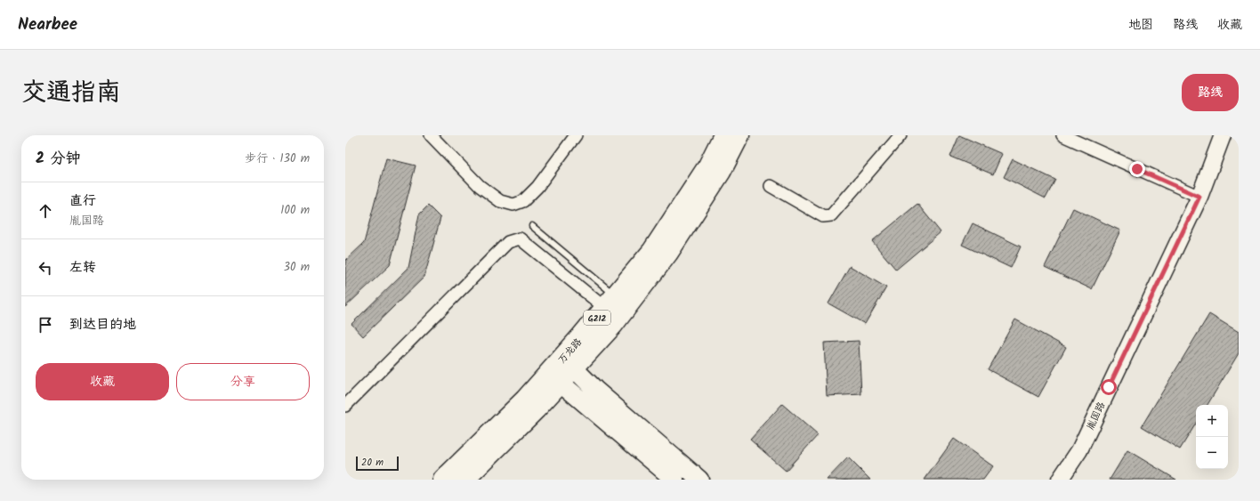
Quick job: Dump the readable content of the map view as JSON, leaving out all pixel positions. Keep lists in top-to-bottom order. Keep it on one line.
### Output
{"streets":{"highway":["G212","万龙路"],"main road":["胤国路"]},"scale_bar":"20 m","page":{"header":"Nearbee","nav":["地图","路线","收藏"],"title":"交通指南","buttons":["路线",["收藏","分享"]],"heading":["2 分钟","步行 · 130 m"],"list":[["直行","胤国路","100 m"],["左转","30 m"],"到达目的地"],"map_buttons":["+","−"],"scale":"20 m"}}
